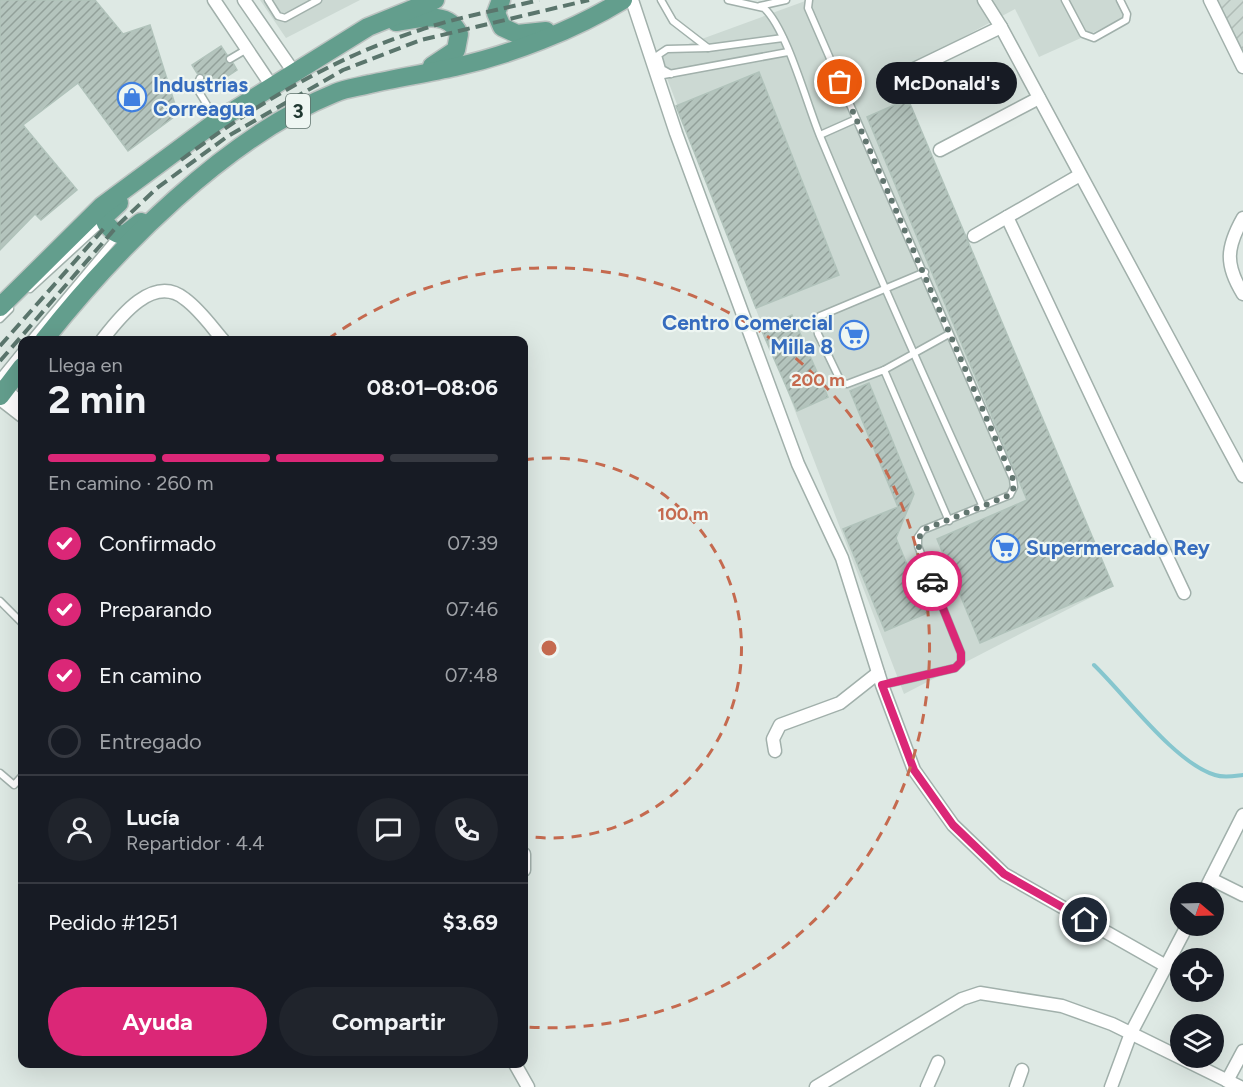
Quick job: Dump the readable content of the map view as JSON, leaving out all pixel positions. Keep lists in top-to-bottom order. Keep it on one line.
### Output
{"streets":{"main road":["3"]},"places":{"other":["McDonald's"],"shop":["Industrias Correagua"],"supermarket":["Centro Comercial Milla 8","Supermercado Rey"]},"north":"right","page":{"bubble":"McDonald's","heading":["2 min","Llega en","08:01–08:06"],"panel":["Lucía","Repartidor · 4.4","Pedido #1251","$3.69"],"bar":"En camino · 260 m","list":[["Confirmado","07:39"],["Preparando","07:46"],["En camino","07:48"],"Entregado"],"buttons":["Ayuda","Compartir"]},"rings":["200 m","100 m"]}
